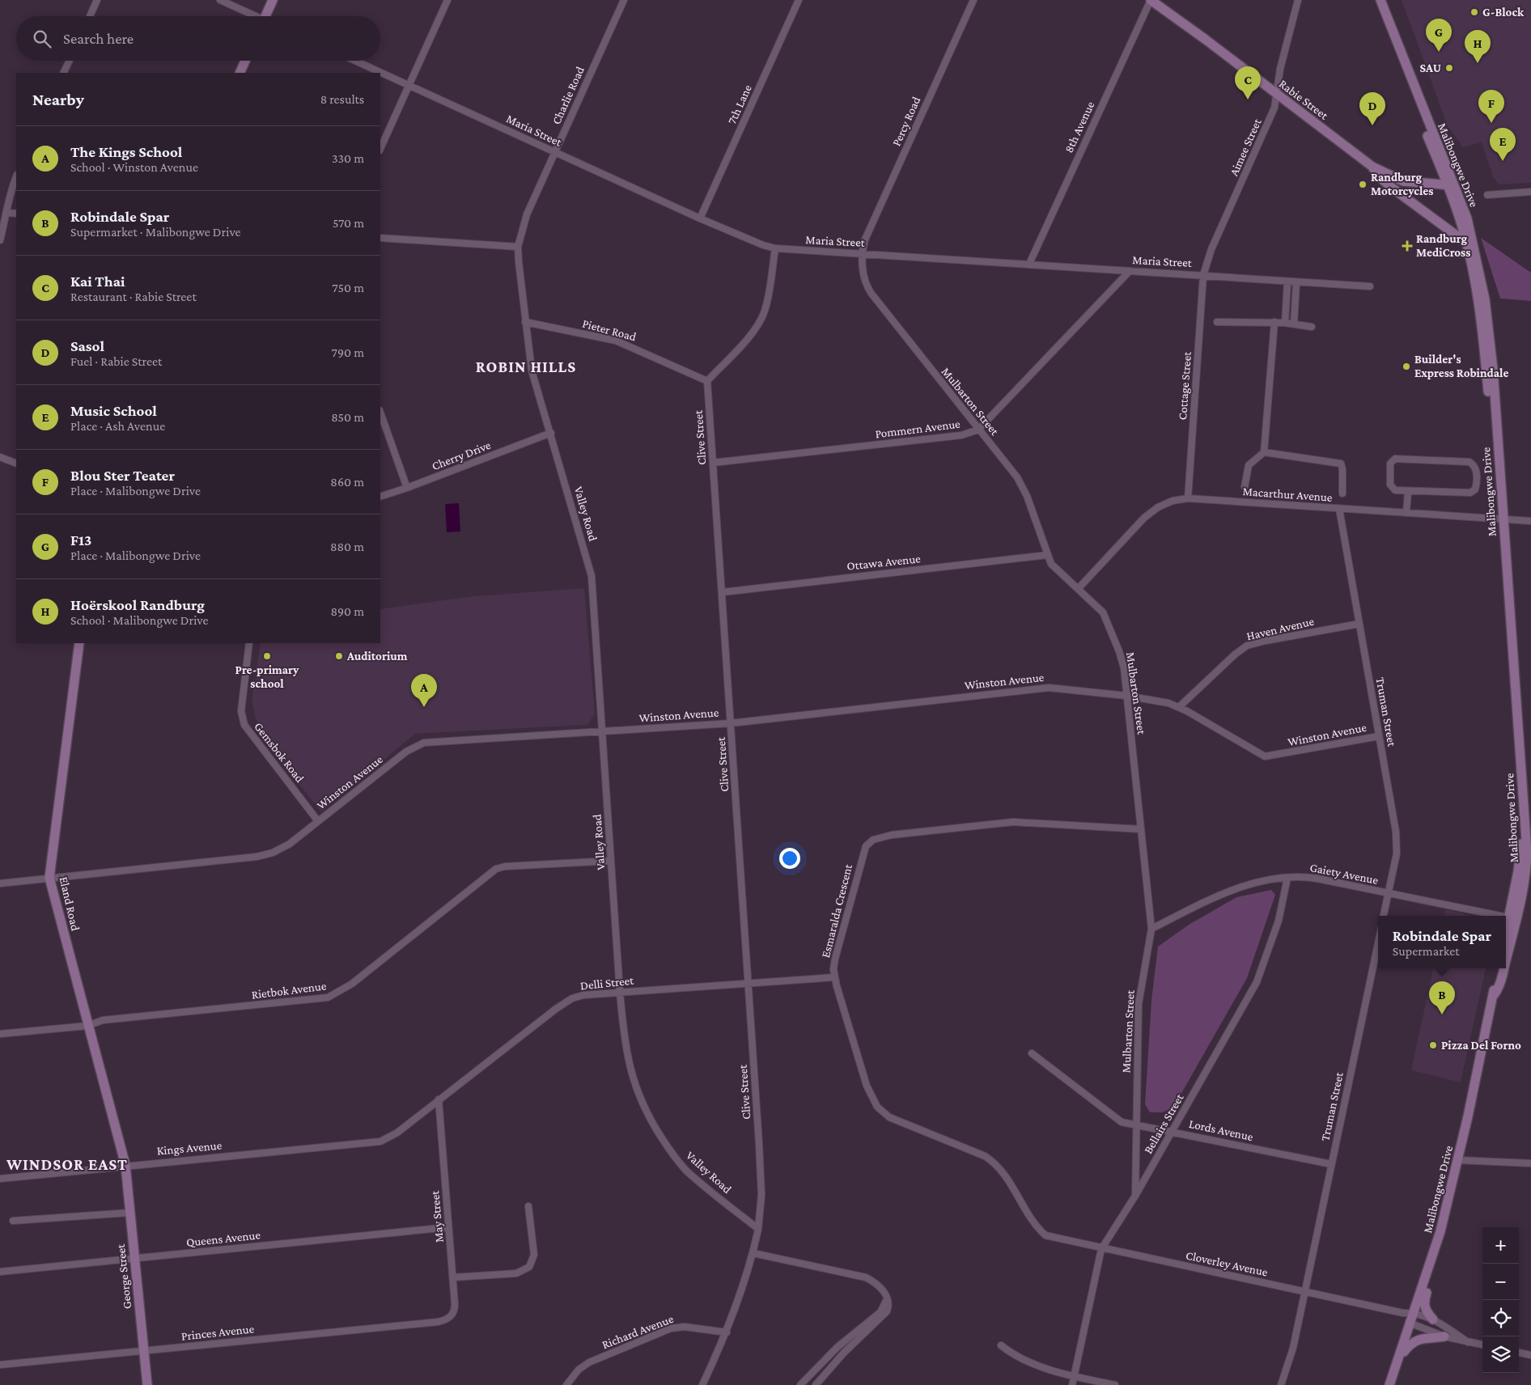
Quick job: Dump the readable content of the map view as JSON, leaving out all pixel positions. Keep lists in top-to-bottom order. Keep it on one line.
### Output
{"streets":{"main road":["Rabie Street","Malibongwe Drive","Eland Road","George Street"],"street":["Charlie Road","7th Lane","Percy Road","8th Avenue","Maria Street","Aimee Street","Pieter Road","Cottage Street","Mulbarton Street","Pommern Avenue","Clive Street","Cherry Drive","Macarthur Avenue","Valley Road","Ottawa Avenue","Haven Avenue","Winston Avenue","Truman Street","Gemsbok Road","Gaiety Avenue","Esmaralda Crescent","Delli Street","Rietbok Avenue","Bellairs Street","Lords Avenue","Kings Avenue","May Street","Queens Avenue","Cloverley Avenue","Richard Avenue","Princes Avenue"]},"crossings":[["Charlie Road","Maria Street"],["Charlie Road","Valley Road"],["Rabie Street","8th Avenue"],["Rabie Street","Aimee Street"],["Rabie Street","Malibongwe Drive"],["7th Lane","Maria Street"],["Percy Road","Maria Street"],["Percy Road","Mulbarton Street"],["8th Avenue","Maria Street"],["Maria Street","Aimee Street"],["Maria Street","Cottage Street"],["Maria Street","Mulbarton Street"],["Maria Street","Pommern Avenue"],["Aimee Street","Cottage Street"],["Malibongwe Drive","Macarthur Avenue"],["Malibongwe Drive","Gaiety Avenue"],["Malibongwe Drive","Cloverley Avenue"],["Pieter Road","Clive Street"],["Pieter Road","Valley Road"],["Cottage Street","Macarthur Avenue"],["Mulbarton Street","Pommern Avenue"],["Mulbarton Street","Macarthur Avenue"],["Mulbarton Street","Ottawa Avenue"],["Mulbarton Street","Winston Avenue"],["Mulbarton Street","Gaiety Avenue"],["Mulbarton Street","Esmaralda Crescent"],["Mulbarton Street","Bellairs Street"],["Mulbarton Street","Lords Avenue"],["Pommern Avenue","Clive Street"],["Clive Street","Valley Road"],["Clive Street","Ottawa Avenue"],["Clive Street","Winston Avenue"],["Clive Street","Delli Street"],["Cherry Drive","Valley Road"],["Macarthur Avenue","Truman Street"],["Valley Road","Winston Avenue"],["Valley Road","Delli Street"],["Valley Road","Rietbok Avenue"],["Haven Avenue","Winston Avenue"],["Haven Avenue","Truman Street"],["Winston Avenue","Truman Street"],["Winston Avenue","Gemsbok Road"],["Winston Avenue","Eland Road"],["Truman Street","Gaiety Avenue"],["Truman Street","Lords Avenue"],["Truman Street","Cloverley Avenue"],["Gaiety Avenue","Bellairs Street"],["Eland Road","Rietbok Avenue"],["Eland Road","Kings Avenue"],["Eland Road","George Street"],["Esmaralda Crescent","Delli Street"],["Esmaralda Crescent","Cloverley Avenue"],["Delli Street","Kings Avenue"],["Delli Street","May Street"],["Bellairs Street","Lords Avenue"],["Bellairs Street","Cloverley Avenue"],["Kings Avenue","George Street"],["May Street","Queens Avenue"],["May Street","Princes Avenue"],["Queens Avenue","George Street"],["George Street","Princes Avenue"]],"districts":["ROBIN HILLS","WINDSOR EAST"],"places":{"other":["G-Block","SAU","Randburg Motorcycles","Builder's Express Robindale","Pre-primary school","Auditorium","Pizza Del Forno"],"health":["Randburg MediCross"]},"page":{"search":"Search here","pins":["G","H","C","F","D","E","A","B"],"heading":["Nearby","8 results"],"list":[{"mark":"A","name":"The Kings School","note":"School · Winston Avenue","value":"330 m"},{"mark":"B","name":"Robindale Spar","note":"Supermarket · Malibongwe Drive","value":"570 m"},{"mark":"C","name":"Kai Thai","note":"Restaurant · Rabie Street","value":"750 m"},{"mark":"D","name":"Sasol","note":"Fuel · Rabie Street","value":"790 m"},{"mark":"E","name":"Music School","note":"Place · Ash Avenue","value":"850 m"},{"mark":"F","name":"Blou Ster Teater","note":"Place · Malibongwe Drive","value":"860 m"},{"mark":"G","name":"F13","note":"Place · Malibongwe Drive","value":"880 m"},{"mark":"H","name":"Hoërskool Randburg","note":"School · Malibongwe Drive","value":"890 m"}],"popup":["Robindale Spar","Supermarket"],"map_buttons":["+","−"]}}
